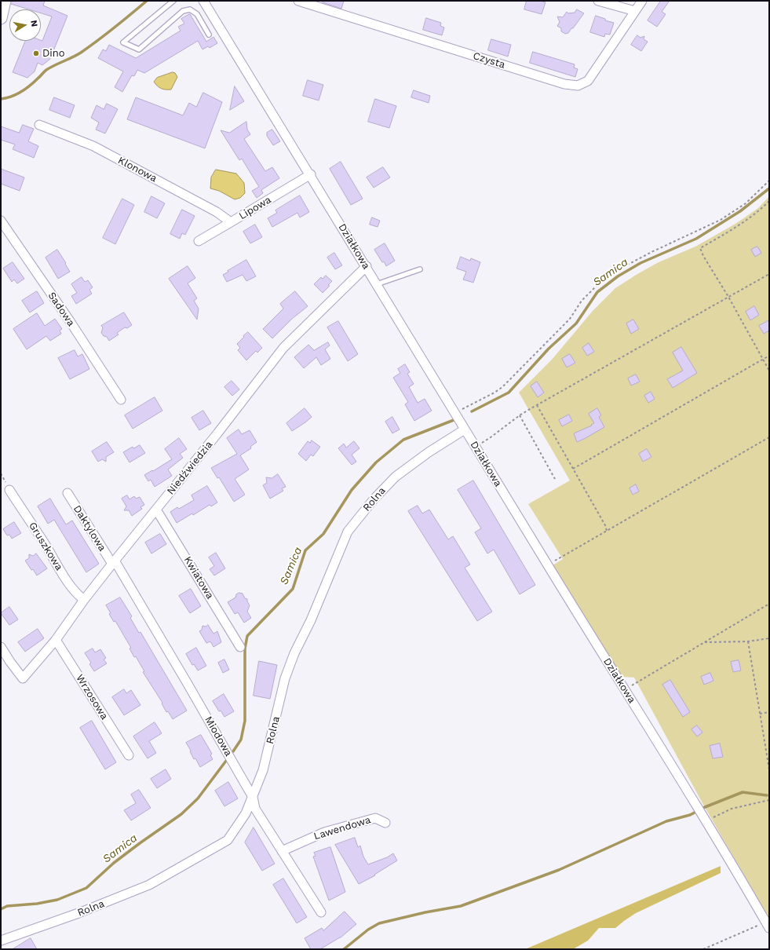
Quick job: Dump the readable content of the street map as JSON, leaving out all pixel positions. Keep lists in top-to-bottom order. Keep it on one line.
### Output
{"streets":{"street":["Czysta","Klonowa","Lipowa","Działkowa","Sadowa","Niedźwiedzia","Rolna","Daktylowa","Gruszkowa","Kwiatowa","Wrzosowa","Miodowa","Lawendowa"]},"crossings":[["Klonowa","Lipowa"],["Lipowa","Działkowa"],["Działkowa","Niedźwiedzia"],["Działkowa","Rolna"],["Niedźwiedzia","Daktylowa"],["Niedźwiedzia","Gruszkowa"],["Niedźwiedzia","Kwiatowa"],["Niedźwiedzia","Wrzosowa"],["Niedźwiedzia","Miodowa"],["Rolna","Miodowa"],["Daktylowa","Miodowa"],["Miodowa","Lawendowa"]],"water":["Samica"],"places":["Dino"],"north":"right"}
